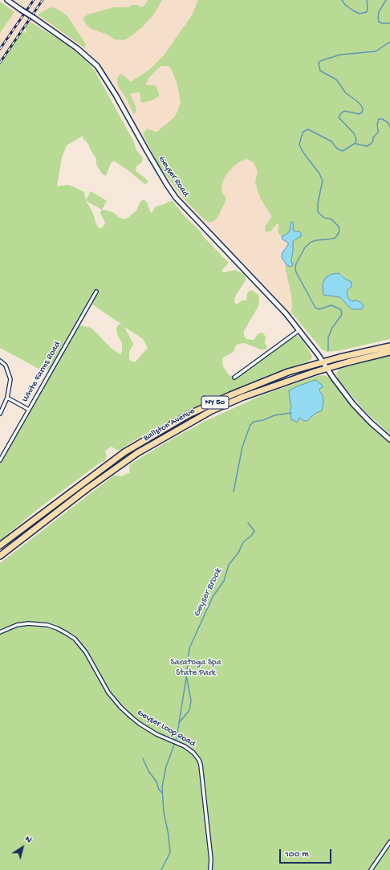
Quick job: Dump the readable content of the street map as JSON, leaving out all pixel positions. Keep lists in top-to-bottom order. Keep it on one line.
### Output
{"streets":{"highway":["NY 50","Ballston Avenue"],"street":["Geyser Road","White Farms Road","Geyser Loop Road"]},"crossings":[["Geyser Road","Ballston Avenue"]],"water":["Geyser Brook"],"parks":["Saratoga Spa State Park"],"scale_bar":"100 m","north":"top right"}
